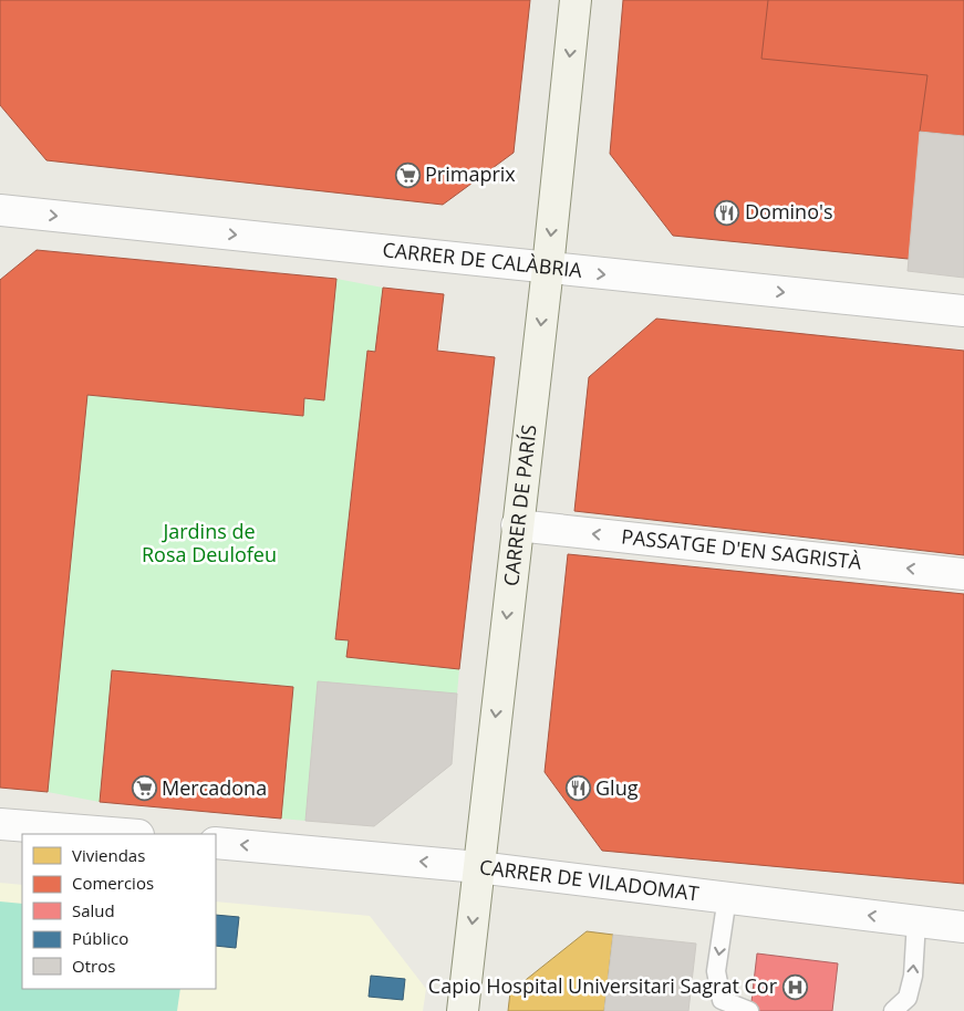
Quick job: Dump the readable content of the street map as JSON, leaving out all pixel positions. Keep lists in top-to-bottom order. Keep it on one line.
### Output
{"streets":{"main road":["CARRER DE PARÍS"],"street":["CARRER DE CALÀBRIA","PASSATGE D'EN SAGRISTÀ","CARRER DE VILADOMAT"]},"crossings":[["CARRER DE CALÀBRIA","CARRER DE PARÍS"],["CARRER DE PARÍS","PASSATGE D'EN SAGRISTÀ"],["CARRER DE PARÍS","CARRER DE VILADOMAT"]],"one_way":["CARRER DE CALÀBRIA","CARRER DE PARÍS","PASSATGE D'EN SAGRISTÀ","CARRER DE VILADOMAT"],"parks":["Jardins de Rosa Deulofeu"],"places":{"supermarket":["Primaprix","Mercadona"],"restaurant":["Domino's","Glug"],"hospital":["Capio Hospital Universitari Sagrat Cor"]},"legend":["Viviendas","Comercios","Salud","Público","Otros"]}
